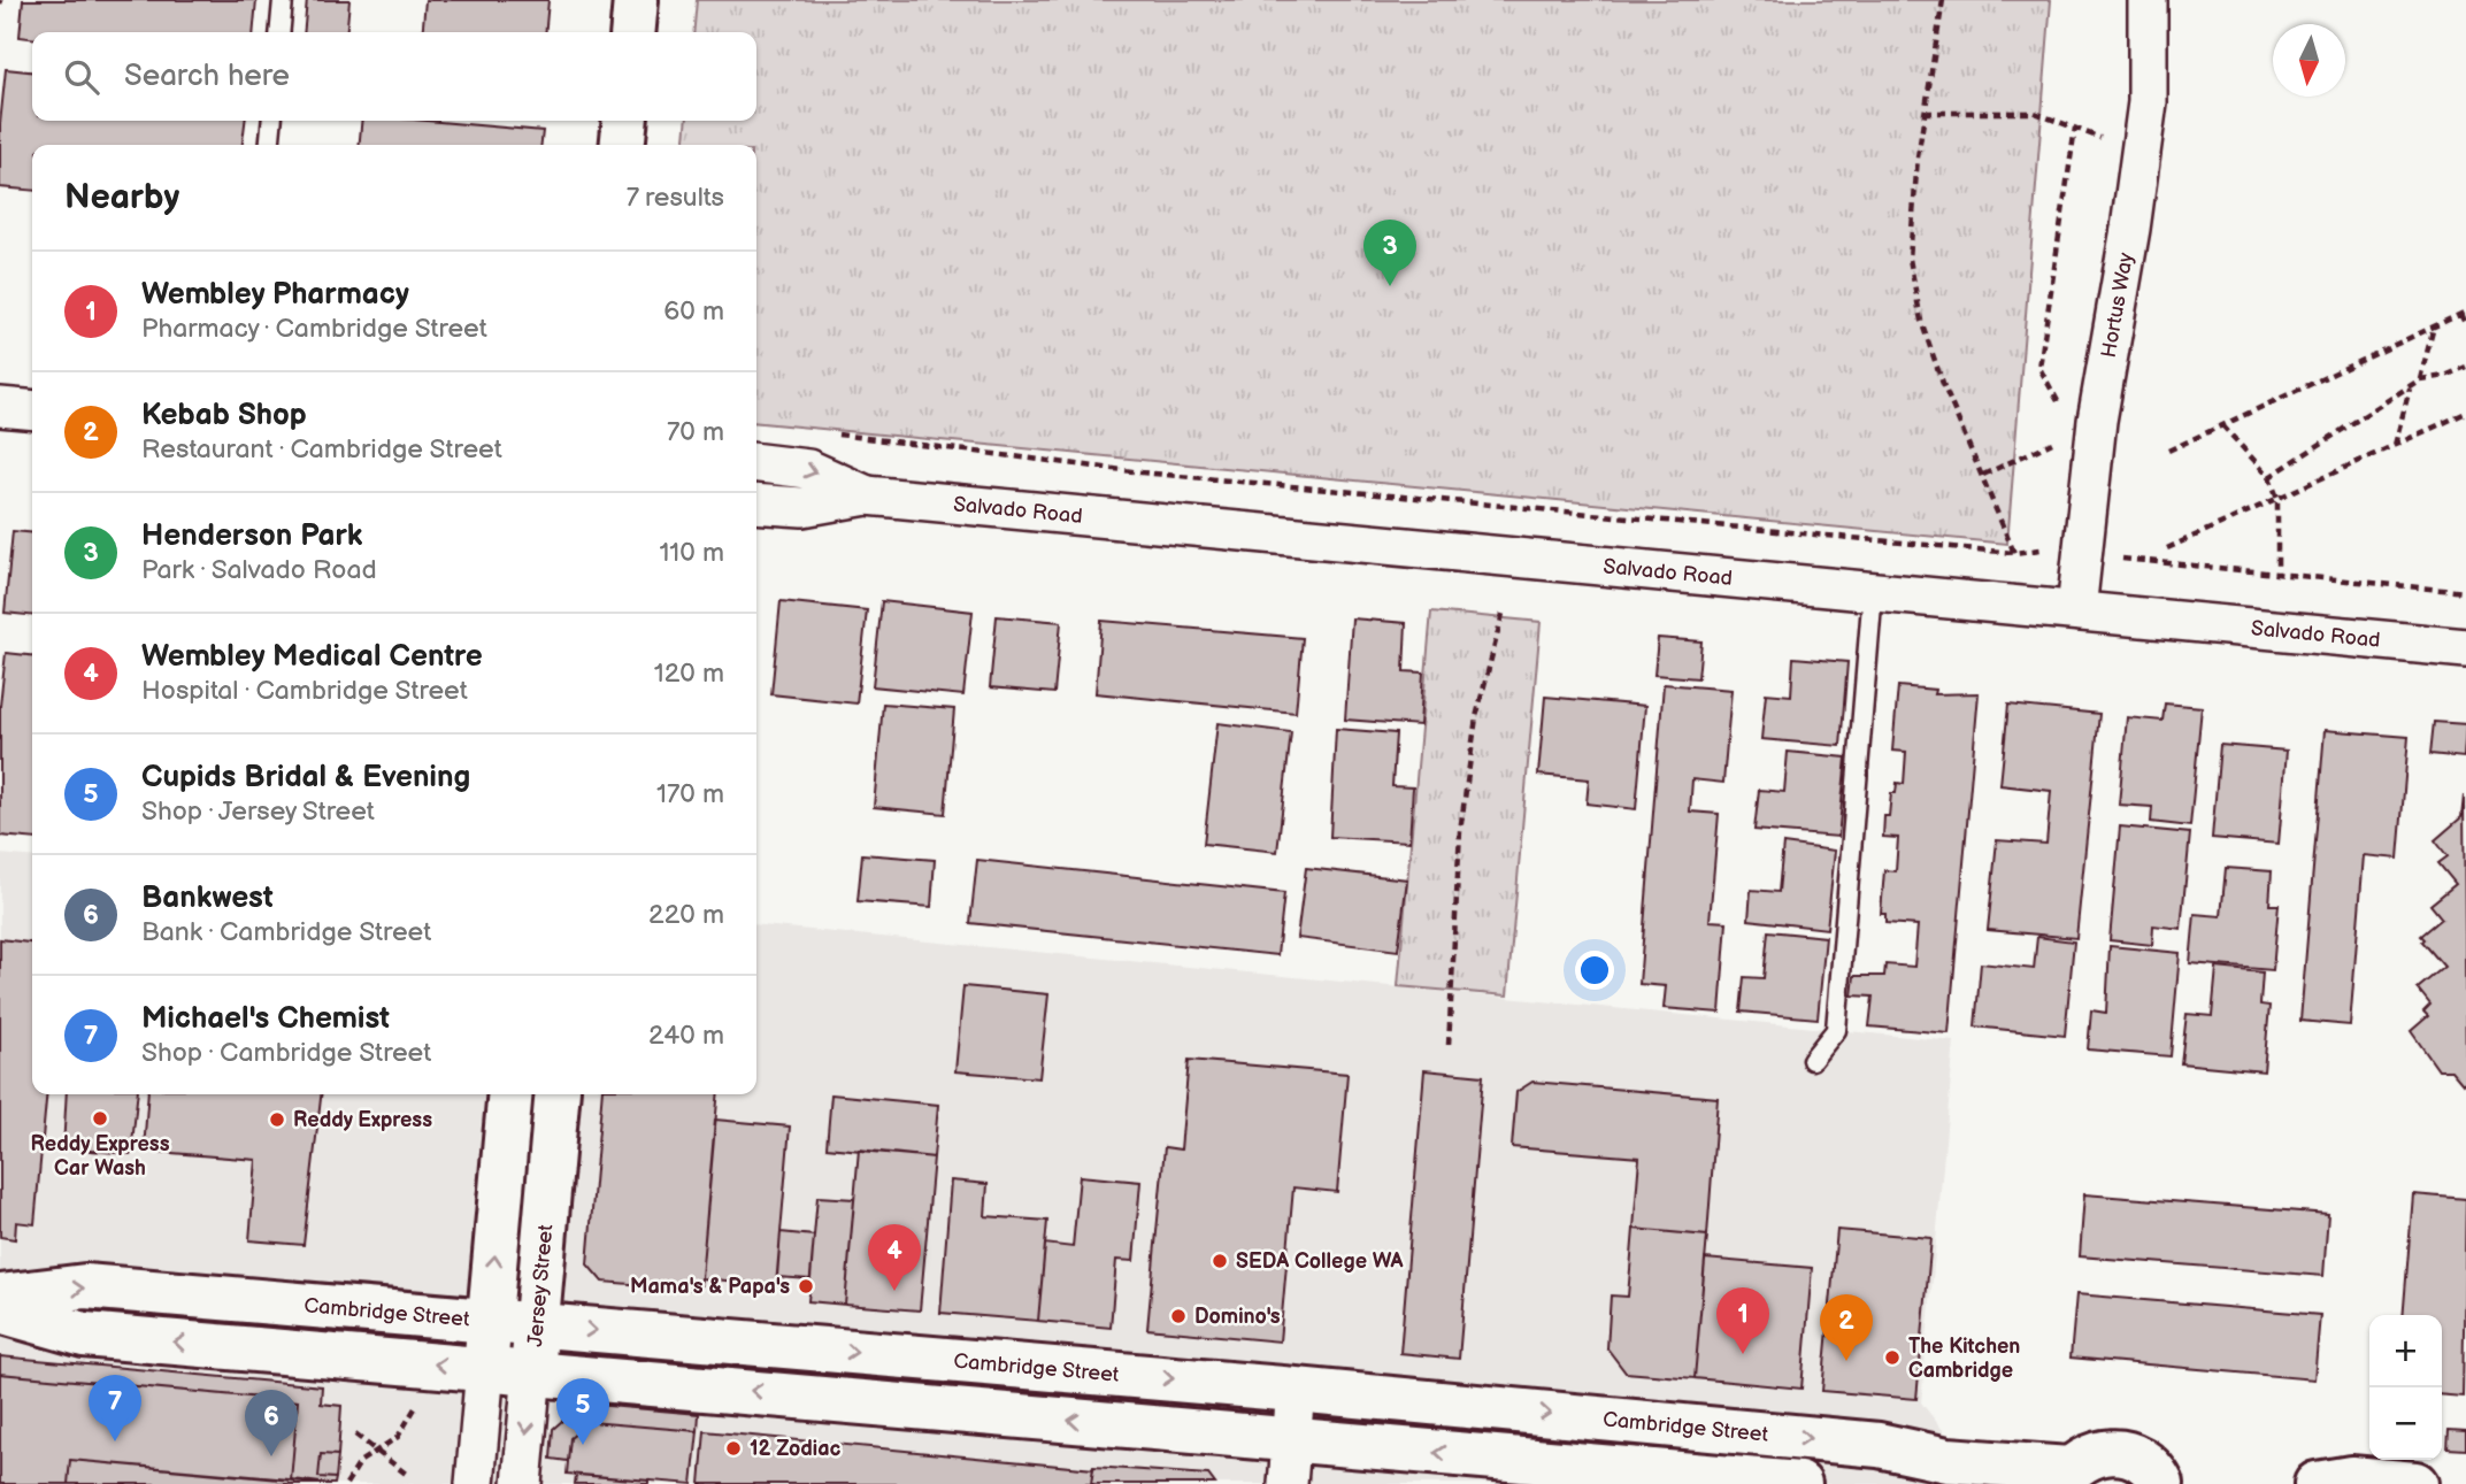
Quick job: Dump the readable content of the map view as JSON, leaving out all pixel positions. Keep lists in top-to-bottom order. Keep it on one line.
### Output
{"streets":{"main road":["Jersey Street","Cambridge Street"],"street":["Hortus Way","Salvado Road"]},"crossings":[["Hortus Way","Salvado Road"],["Jersey Street","Cambridge Street"]],"places":["Reddy Express Car Wash","Reddy Express","SEDA College WA","Mama's & Papa's","Domino's","The Kitchen Cambridge","12 Zodiac"],"north":"bottom","page":{"search":"Search here","heading":["Nearby","7 results"],"pins":["3","4","1","2","7","5","6"],"list":[{"mark":"1","name":"Wembley Pharmacy","note":"Pharmacy · Cambridge Street","value":"60 m"},{"mark":"2","name":"Kebab Shop","note":"Restaurant · Cambridge Street","value":"70 m"},{"mark":"3","name":"Henderson Park","note":"Park · Salvado Road","value":"110 m"},{"mark":"4","name":"Wembley Medical Centre","note":"Hospital · Cambridge Street","value":"120 m"},{"mark":"5","name":"Cupids Bridal & Evening","note":"Shop · Jersey Street","value":"170 m"},{"mark":"6","name":"Bankwest","note":"Bank · Cambridge Street","value":"220 m"},{"mark":"7","name":"Michael's Chemist","note":"Shop · Cambridge Street","value":"240 m"}],"map_buttons":["+","−"]}}
